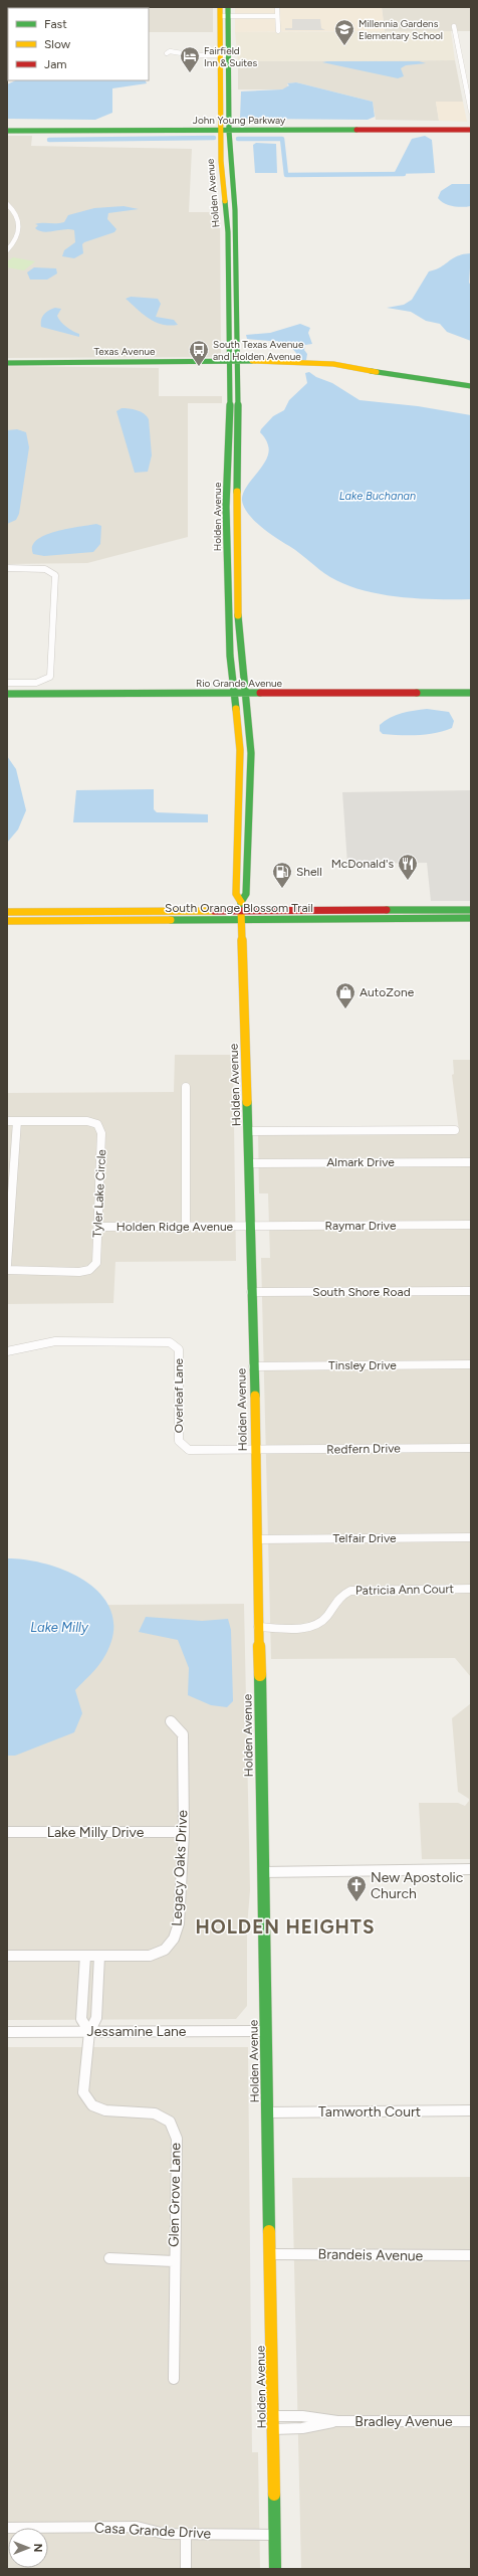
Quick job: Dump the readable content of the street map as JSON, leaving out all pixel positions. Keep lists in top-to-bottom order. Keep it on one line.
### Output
{"streets":{"main road":["John Young Parkway","Holden Avenue","Texas Avenue","Rio Grande Avenue","South Orange Blossom Trail"],"street":["Almark Drive","Tyler Lake Circle","Raymar Drive","Holden Ridge Avenue","South Shore Road","Tinsley Drive","Overleaf Lane","Redfern Drive","Telfair Drive","Patricia Ann Court","Lake Milly Drive","Legacy Oaks Drive","Jessamine Lane","Tamworth Court","Glen Grove Lane","Brandeis Avenue","Bradley Avenue","Casa Grande Drive"]},"crossings":[["John Young Parkway","Holden Avenue"],["Holden Avenue","Texas Avenue"],["Holden Avenue","Rio Grande Avenue"],["Holden Avenue","South Orange Blossom Trail"],["Holden Avenue","Almark Drive"],["Holden Avenue","Raymar Drive"],["Holden Avenue","Holden Ridge Avenue"],["Holden Avenue","South Shore Road"],["Holden Avenue","Tinsley Drive"],["Holden Avenue","Overleaf Lane"],["Holden Avenue","Redfern Drive"],["Holden Avenue","Telfair Drive"],["Holden Avenue","Patricia Ann Court"],["Holden Avenue","Jessamine Lane"],["Holden Avenue","Tamworth Court"],["Holden Avenue","Brandeis Avenue"],["Holden Avenue","Bradley Avenue"],["Holden Avenue","Casa Grande Drive"],["Tyler Lake Circle","Holden Ridge Avenue"],["Raymar Drive","Holden Ridge Avenue"],["Overleaf Lane","Redfern Drive"],["Lake Milly Drive","Legacy Oaks Drive"],["Jessamine Lane","Glen Grove Lane"]],"districts":["HOLDEN HEIGHTS"],"water":["Lake Buchanan","Lake Milly"],"places":{"school or university":["Millennia Gardens Elementary School"],"hotel":["Fairfield Inn & Suites"],"bus stop":["South Texas Avenue and Holden Avenue"],"restaurant":["McDonald's"],"fuel station":["Shell"],"shop":["AutoZone"],"church":["New Apostolic Church"]},"legend":["Fast","Slow","Jam"],"north":"right"}
